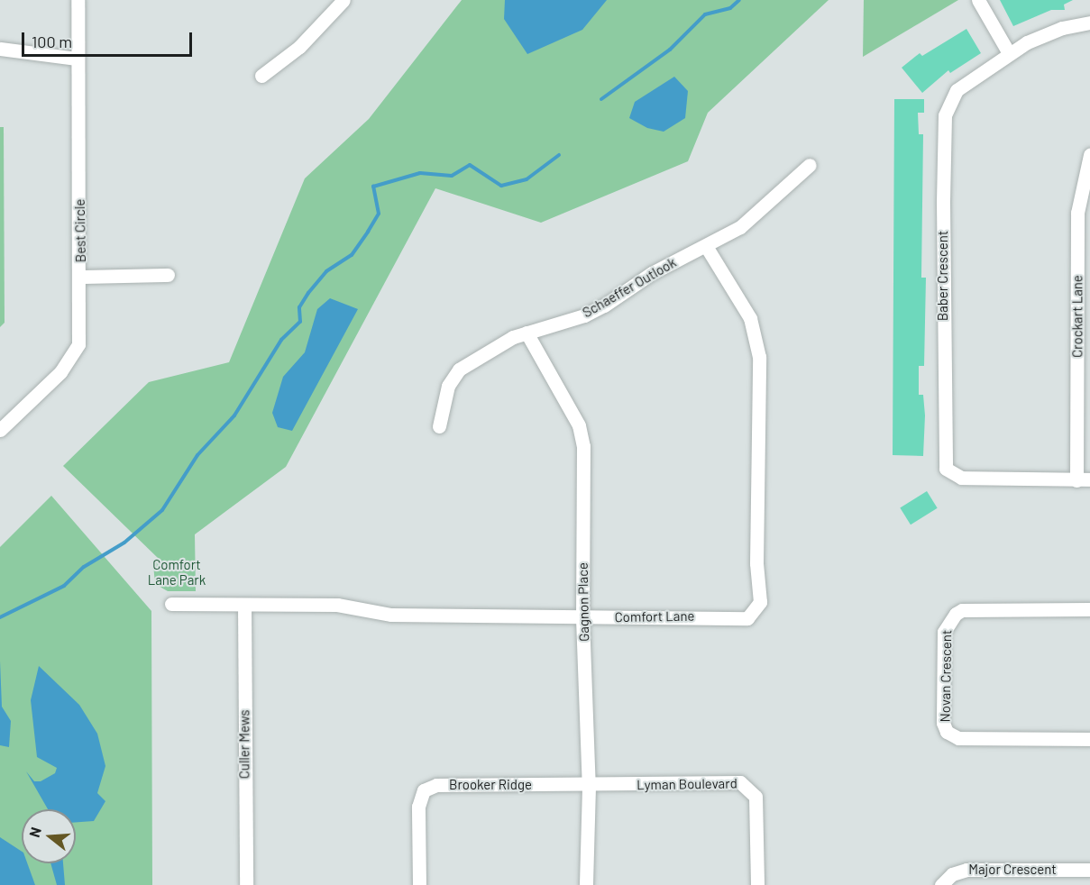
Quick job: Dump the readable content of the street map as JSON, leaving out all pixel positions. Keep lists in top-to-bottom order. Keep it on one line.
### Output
{"streets":{"street":["Best Circle","Baber Crescent","Schaeffer Outlook","Crockart Lane","Gagnon Place","Comfort Lane","Novan Crescent","Culler Mews","Lyman Boulevard","Brooker Ridge","Major Crescent"]},"crossings":[["Baber Crescent","Crockart Lane"],["Schaeffer Outlook","Gagnon Place"],["Schaeffer Outlook","Comfort Lane"],["Gagnon Place","Comfort Lane"],["Gagnon Place","Lyman Boulevard"],["Gagnon Place","Brooker Ridge"],["Comfort Lane","Culler Mews"],["Lyman Boulevard","Brooker Ridge"]],"parks":["Comfort Lane Park"],"scale_bar":"100 m","north":"left"}
